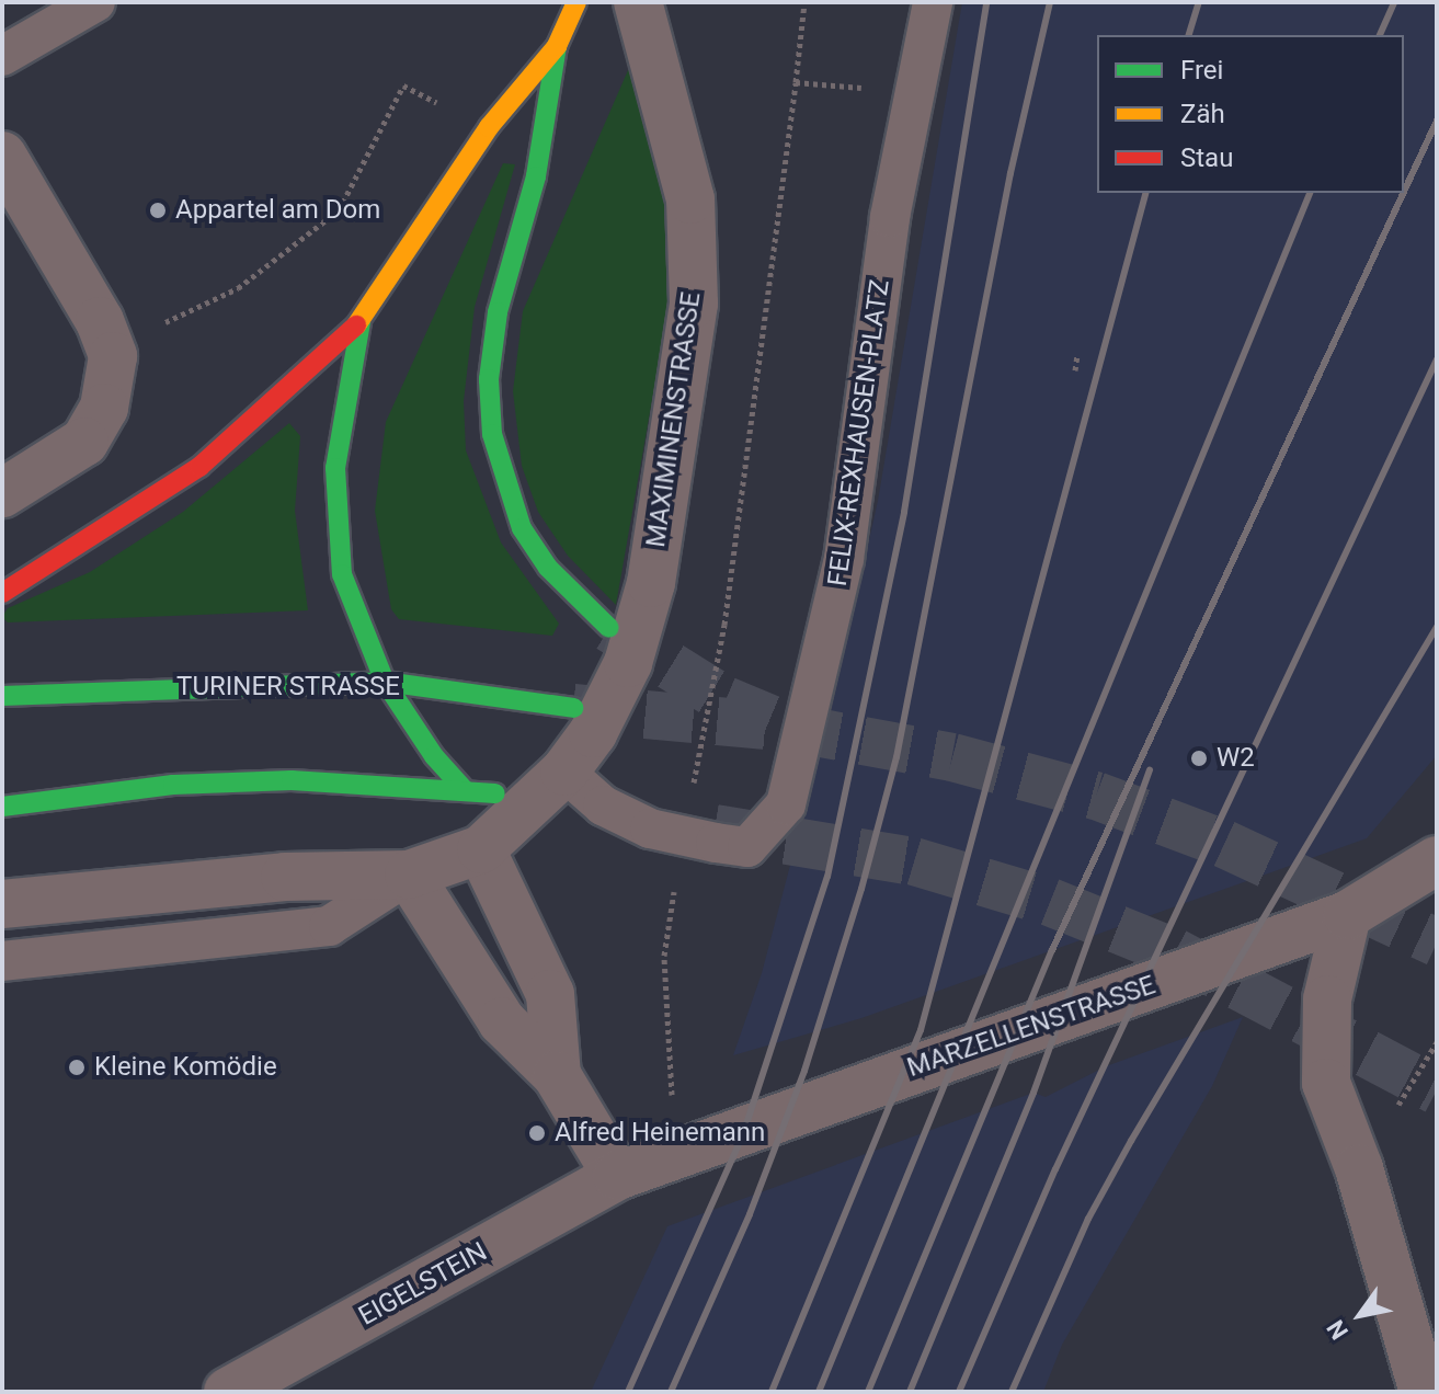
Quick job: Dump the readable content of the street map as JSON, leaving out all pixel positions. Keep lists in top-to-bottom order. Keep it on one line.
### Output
{"streets":{"main road":["TURINER STRASSE"],"street":["MAXIMINENSTRASSE","MARZELLENSTRASSE","EIGELSTEIN"],"lane":["FELIX-REXHAUSEN-PLATZ"]},"crossings":[["MAXIMINENSTRASSE","FELIX-REXHAUSEN-PLATZ"],["MARZELLENSTRASSE","EIGELSTEIN"]],"places":["Appartel am Dom","W2","Kleine Komödie","Alfred Heinemann"],"legend":["Frei","Zäh","Stau"],"north":"bottom left"}
